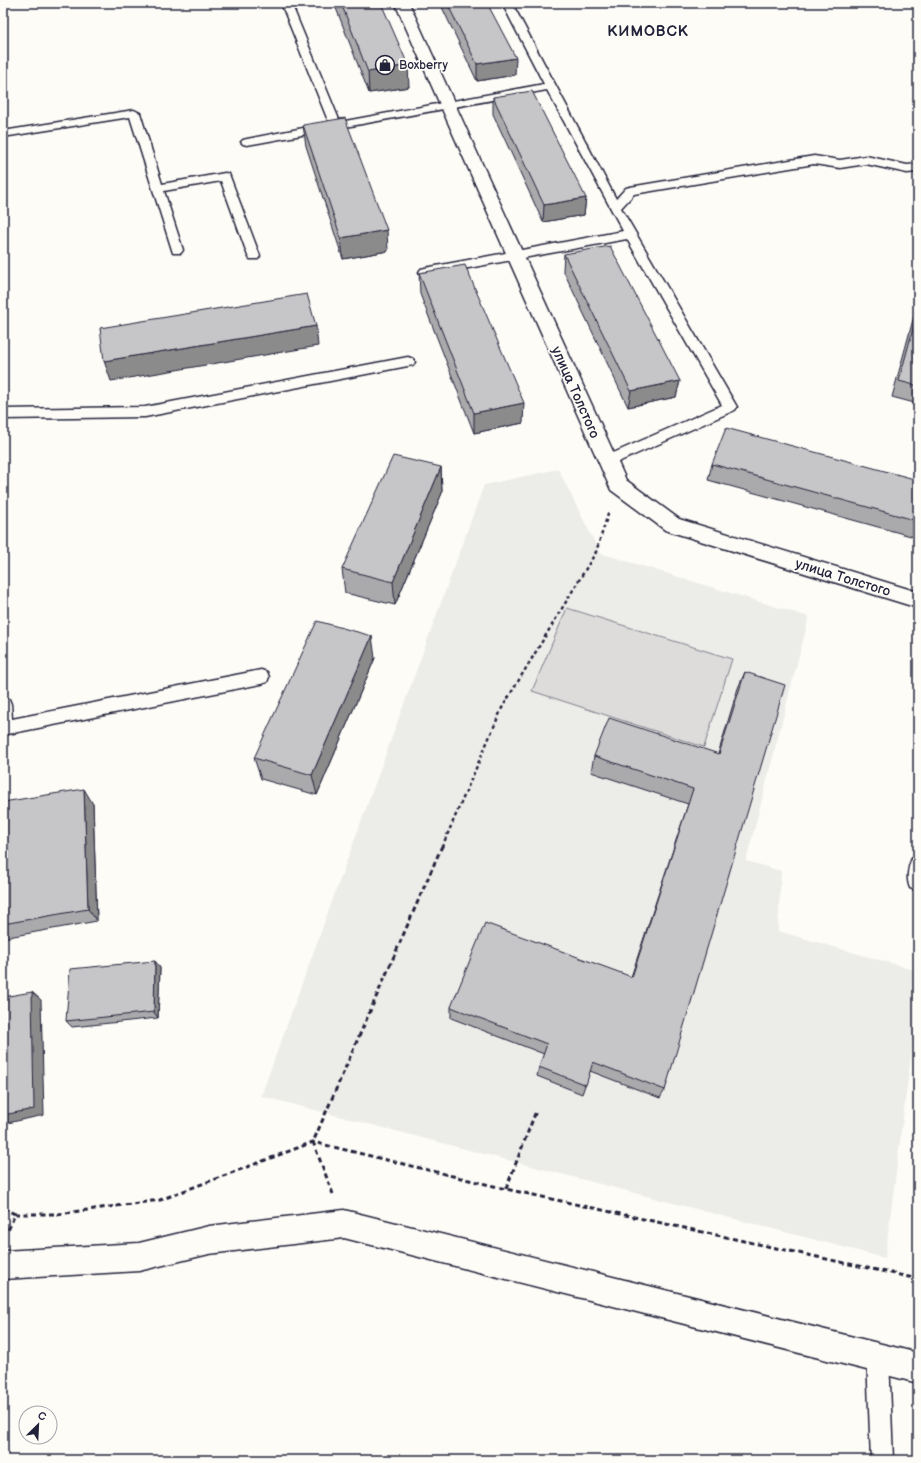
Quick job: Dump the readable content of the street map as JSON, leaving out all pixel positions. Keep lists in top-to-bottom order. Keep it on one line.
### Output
{"streets":{"street":["улица Толстого"]},"districts":["КИМОВСК"],"places":{"shop":["Boxberry"]},"north":"top right"}
